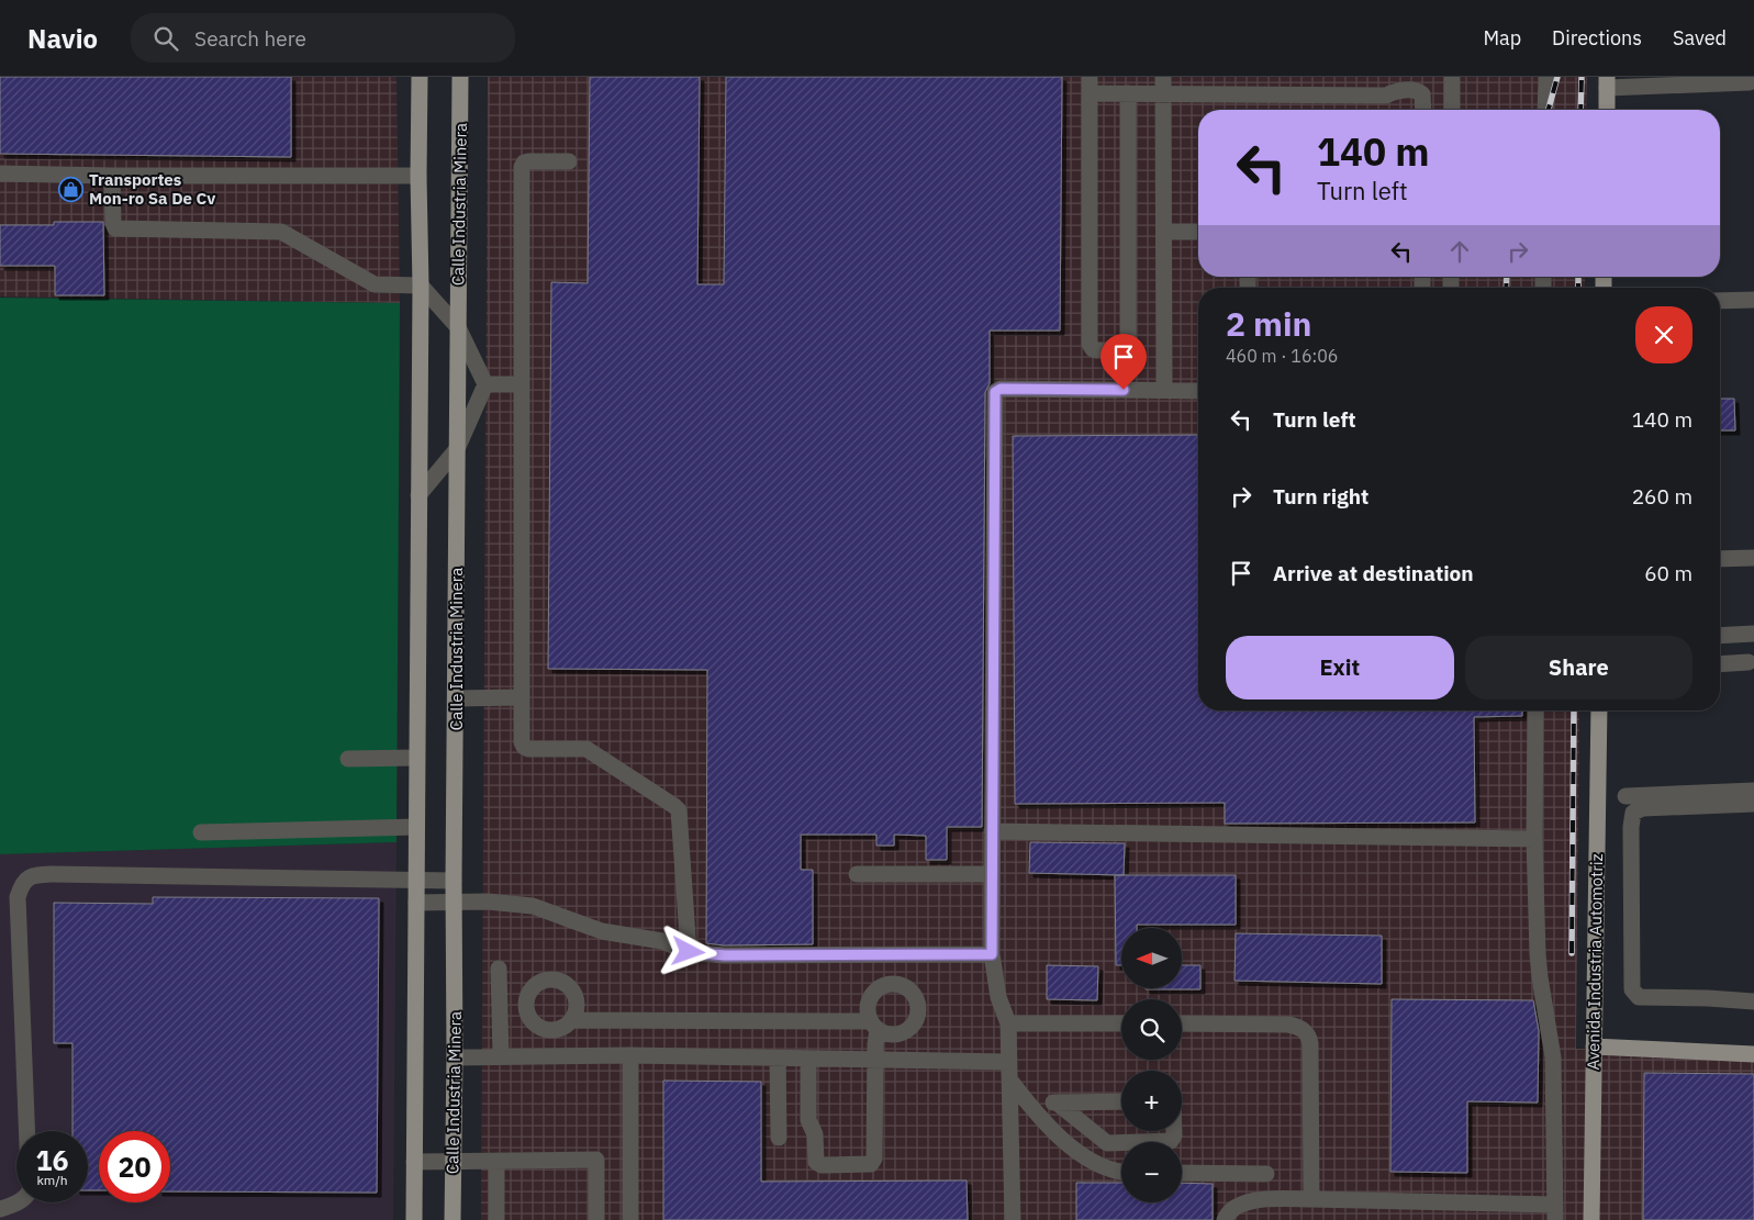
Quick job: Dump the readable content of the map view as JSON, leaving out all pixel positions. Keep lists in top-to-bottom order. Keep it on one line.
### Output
{"streets":{"main road":["Calle Industria Minera","Avenida Industria Automotriz"]},"places":{"shop":["Transportes Mon-ro Sa De Cv"]},"north":"left","page":{"header":"Navio","search":"Search here","nav":["Map","Directions","Saved"],"turn":["140 m","Turn left"],"heading":["2 min","460 m · 16:06"],"list":[{"name":"Turn left","value":"140 m"},{"name":"Turn right","value":"260 m"},{"name":"Arrive at destination","value":"60 m"}],"buttons":["Exit","Share"],"map_buttons":["+","−"],"speed":"16 km/h","limit":"20"}}
